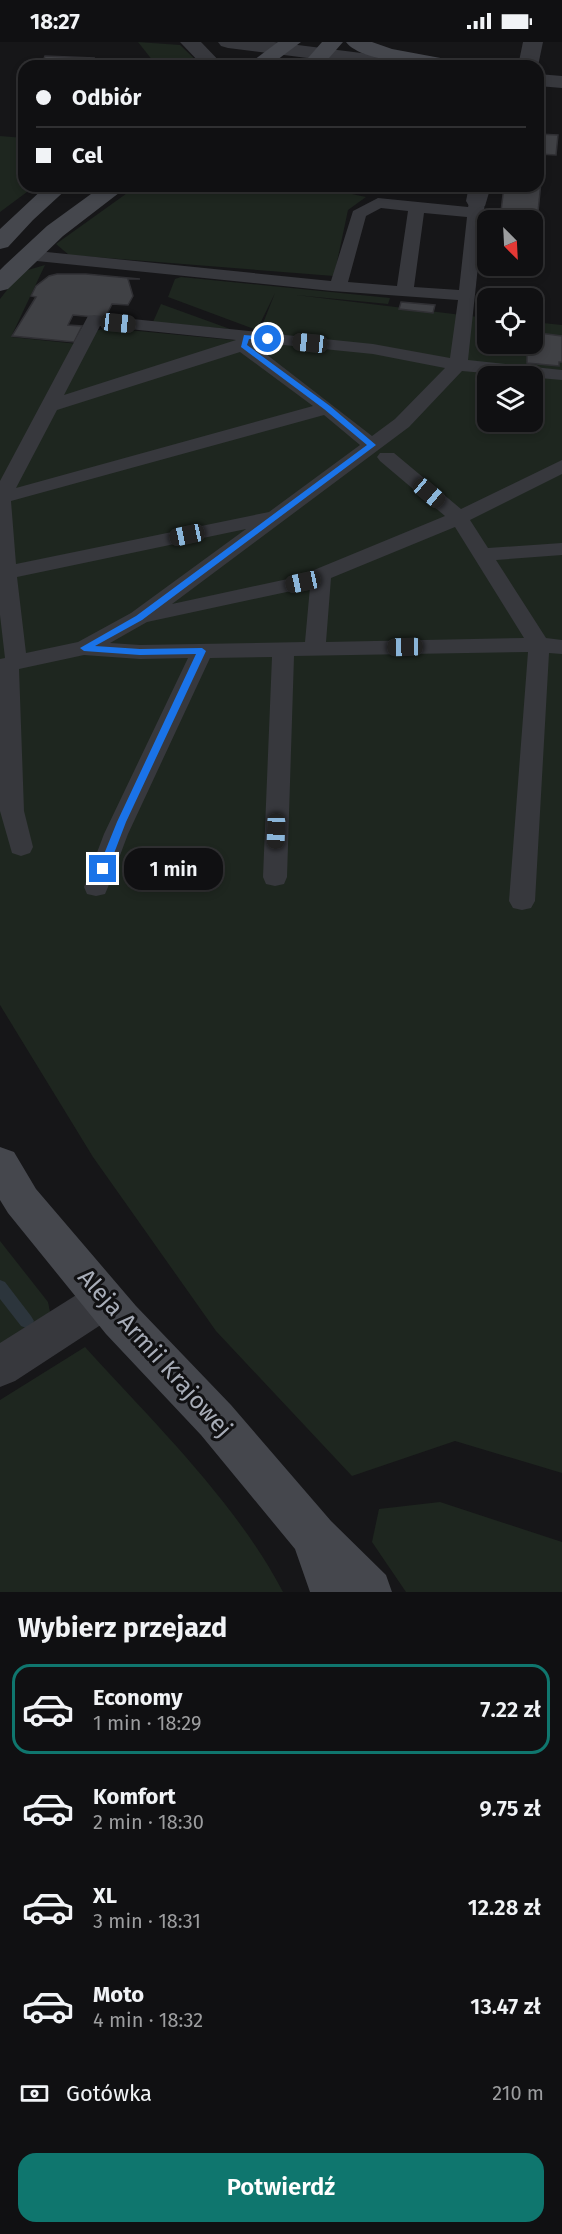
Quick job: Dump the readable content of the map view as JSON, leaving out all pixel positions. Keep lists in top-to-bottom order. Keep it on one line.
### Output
{"streets":{"main road":["Aleja Armii Krajowej"]},"north":"bottom right","page":{"status":"18:27","banner":["Odbiór","Cel"],"bubble":"1 min","heading":"Wybierz przejazd","list":[{"name":"Economy","note":"1 min · 18:29","value":"7.22 zł"},{"name":"Komfort","note":"2 min · 18:30","value":"9.75 zł"},{"name":"XL","note":"3 min · 18:31","value":"12.28 zł"},{"name":"Moto","note":"4 min · 18:32","value":"13.47 zł"}],"pay":["Gotówka","210 m"],"buttons":"Potwierdź"}}
